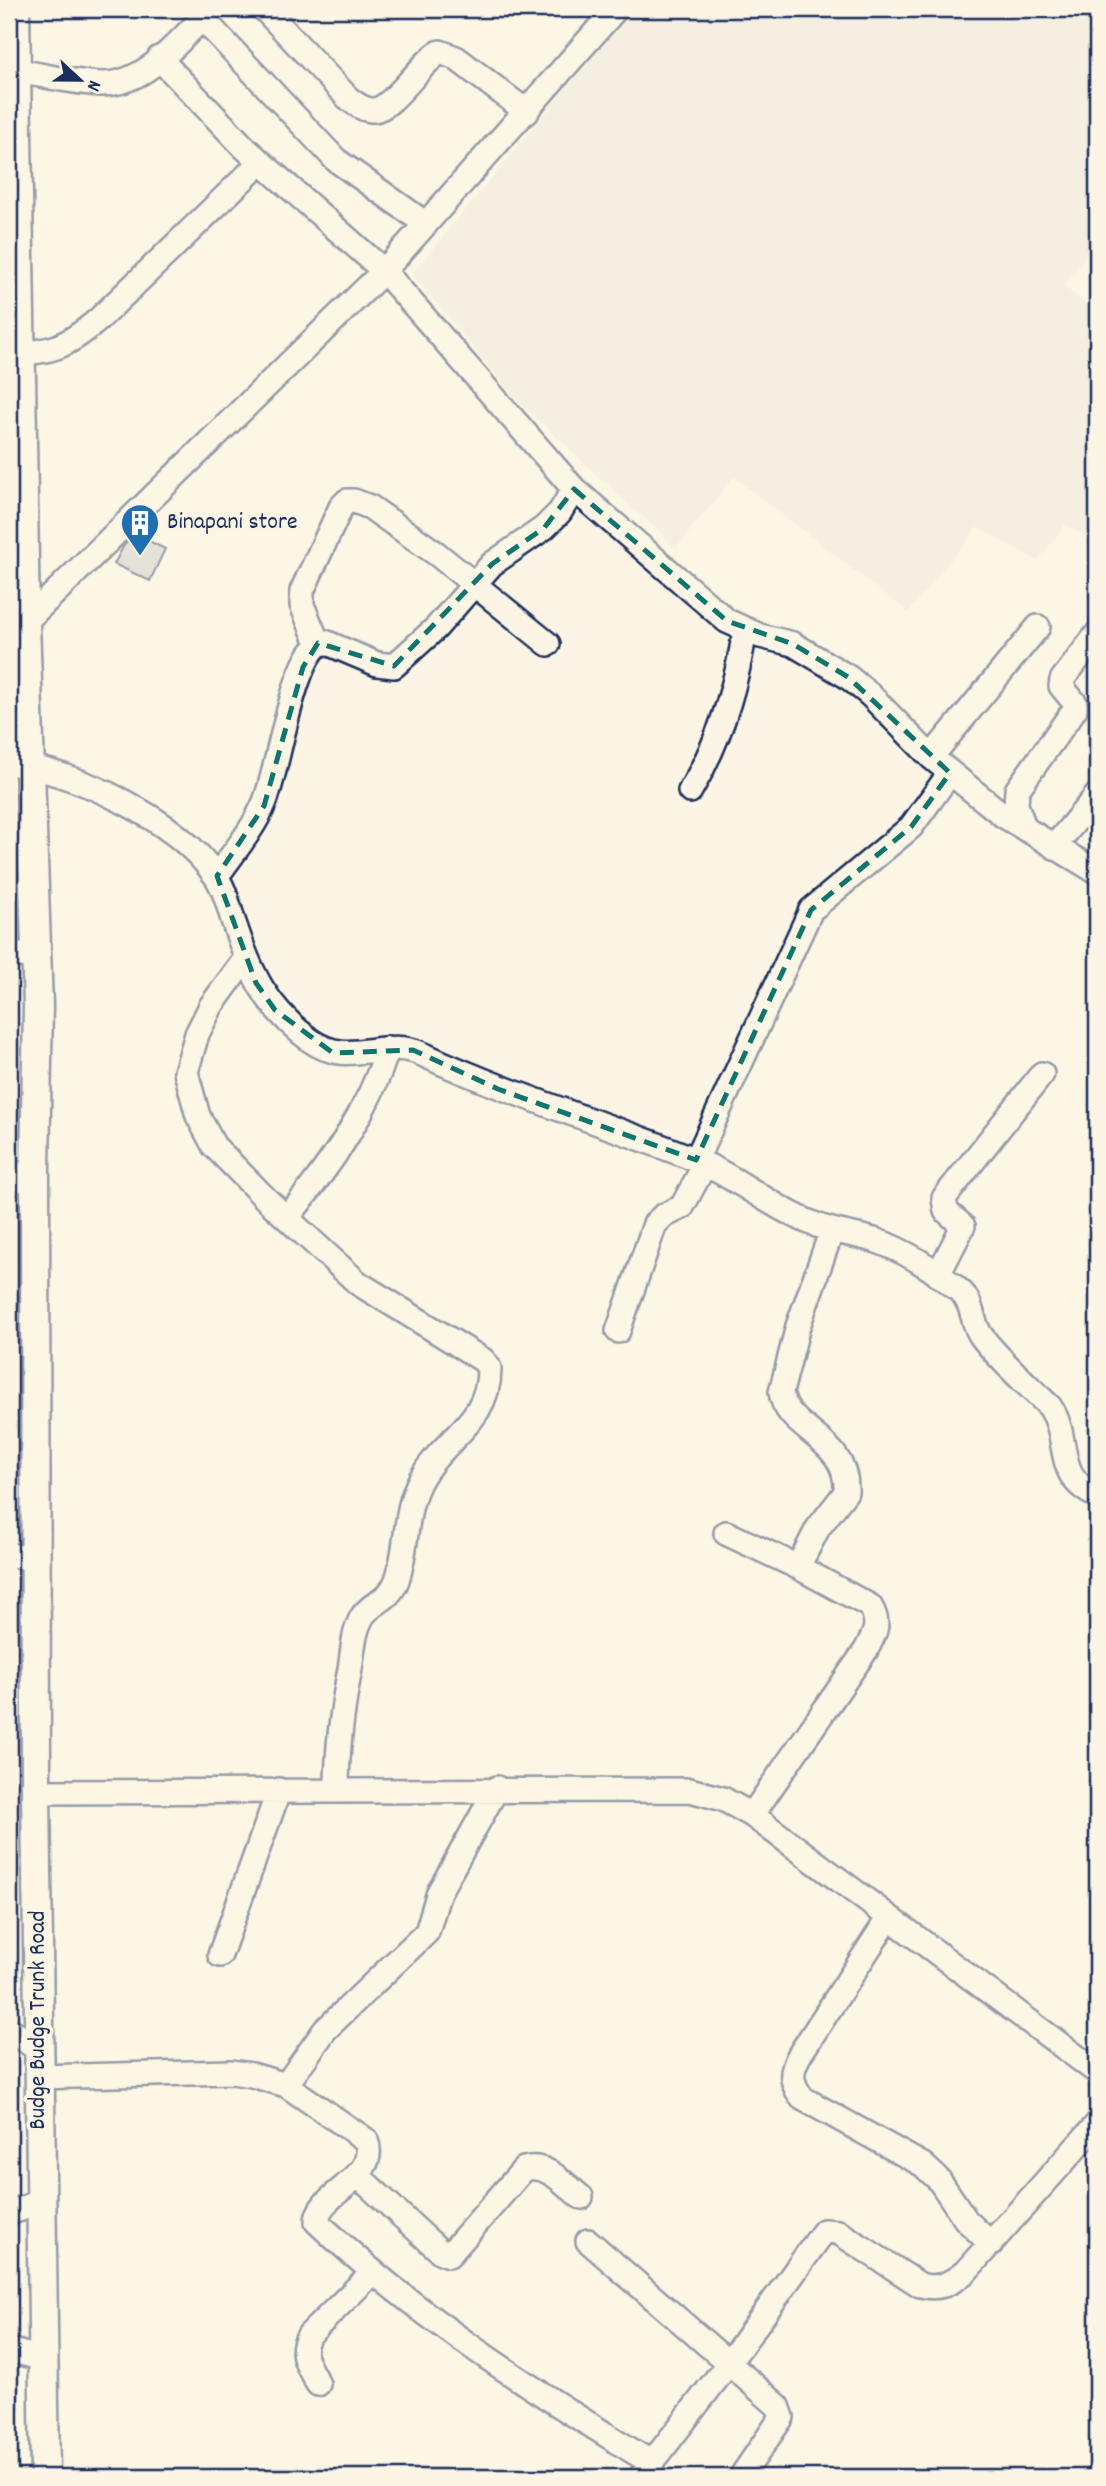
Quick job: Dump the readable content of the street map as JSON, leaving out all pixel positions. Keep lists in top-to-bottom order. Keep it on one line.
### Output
{"streets":{"main road":["Budge Budge Trunk Road"]},"places":{"building":["Binapani store"]},"north":"right"}
